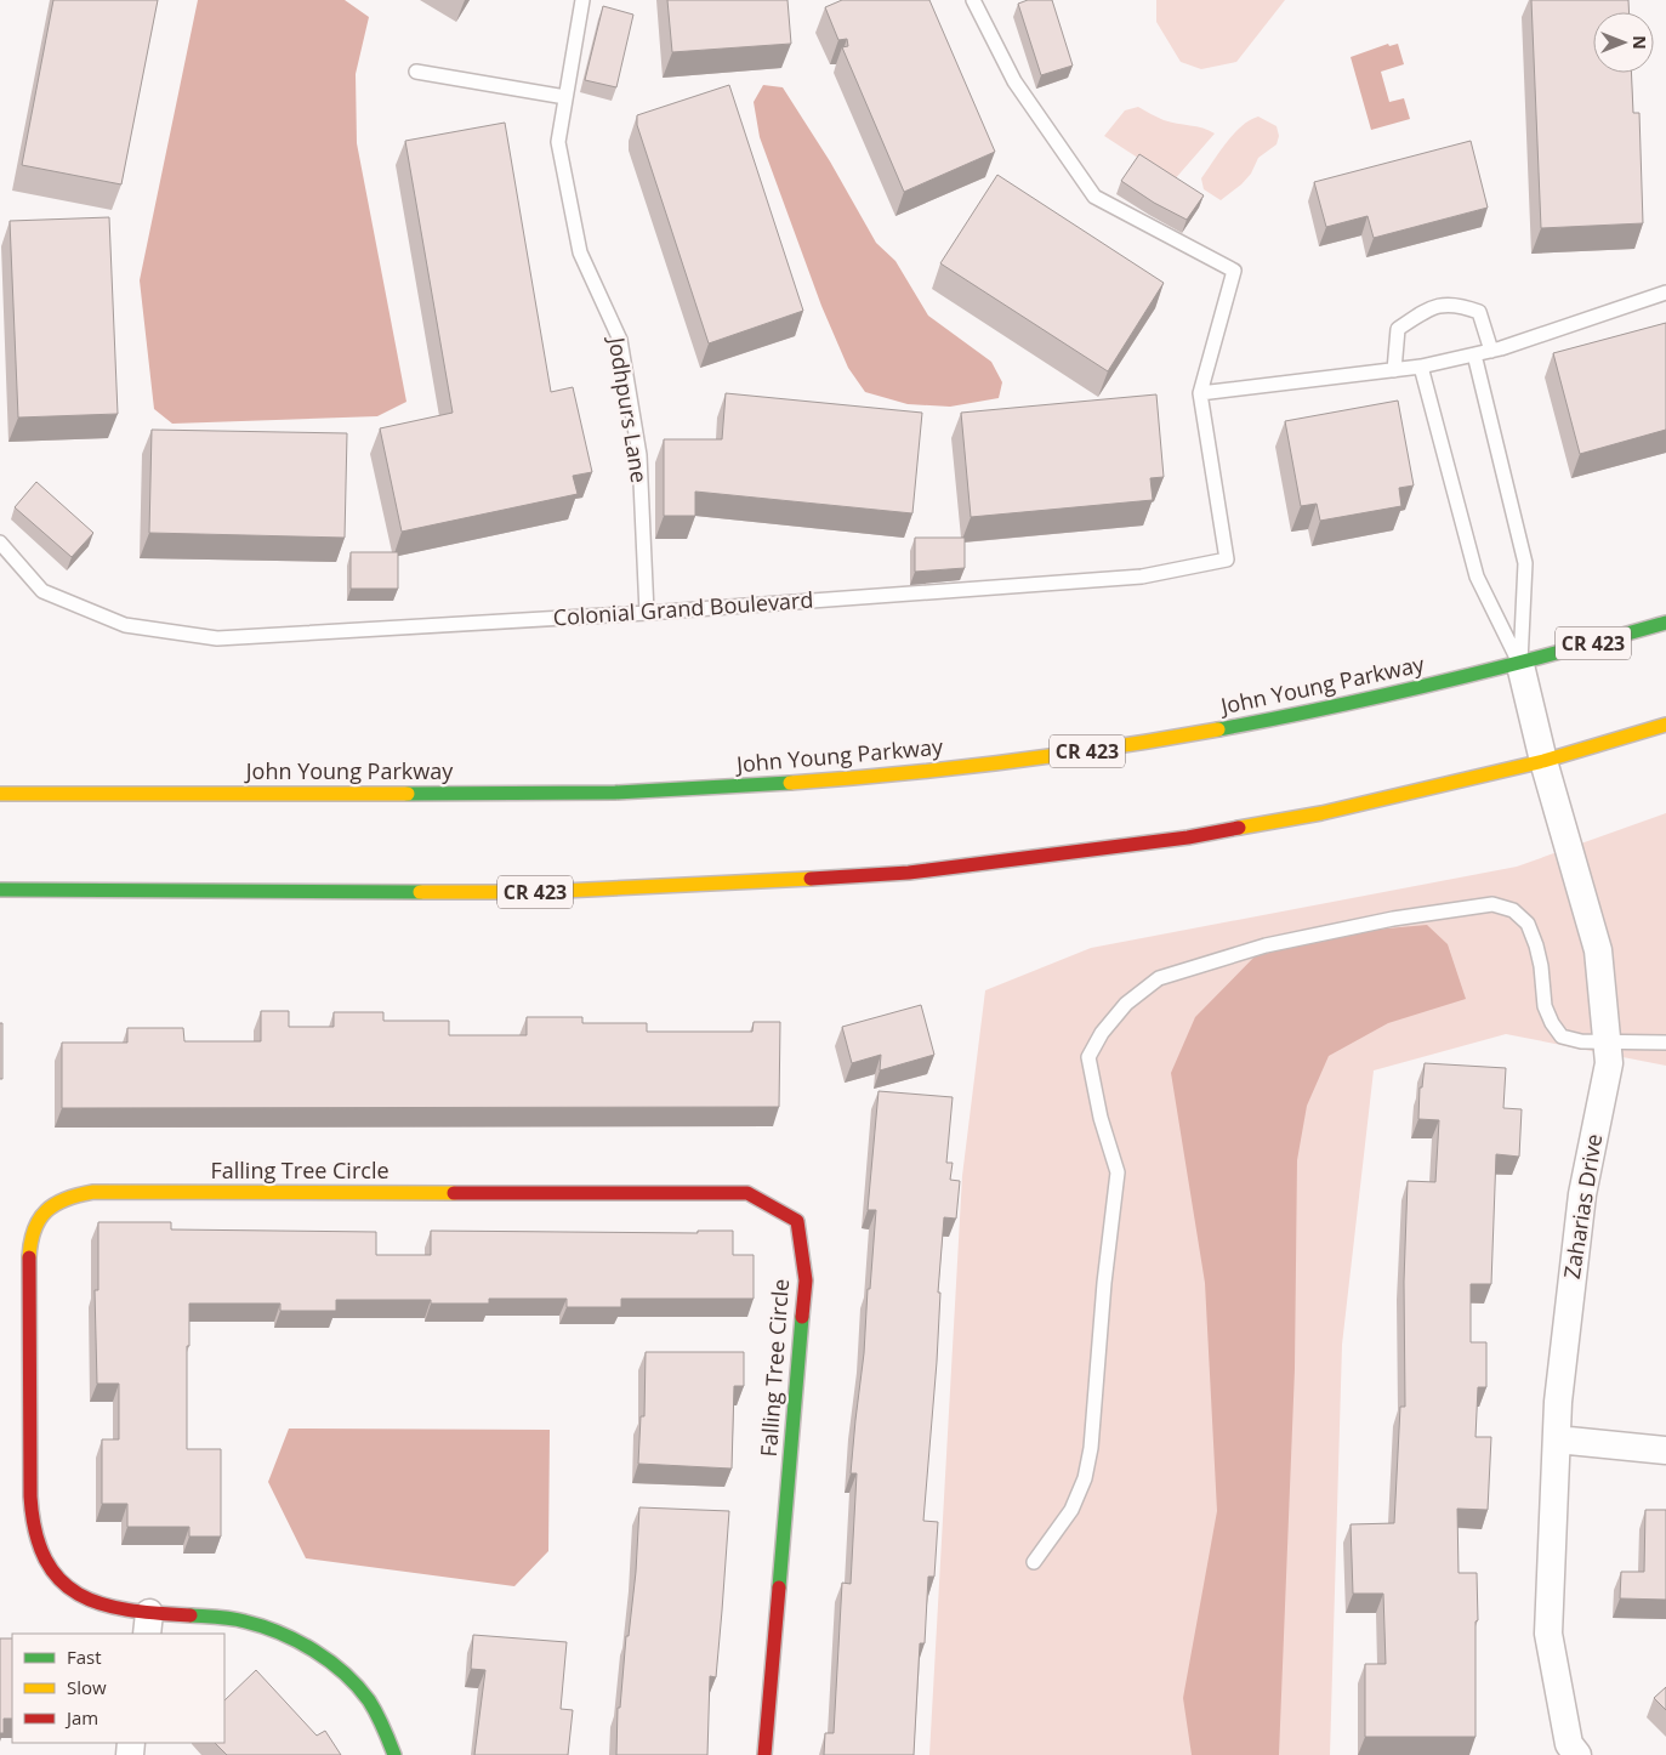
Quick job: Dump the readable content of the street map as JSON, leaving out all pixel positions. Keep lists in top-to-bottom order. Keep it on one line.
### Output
{"streets":{"main road":["CR 423","John Young Parkway","Falling Tree Circle"],"street":["Zaharias Drive"],"lane":["Jodhpurs Lane","Colonial Grand Boulevard"]},"crossings":[["Jodhpurs Lane","Colonial Grand Boulevard"],["CR 423","Zaharias Drive"],["John Young Parkway","Zaharias Drive"]],"legend":["Fast","Slow","Jam"],"north":"right"}
